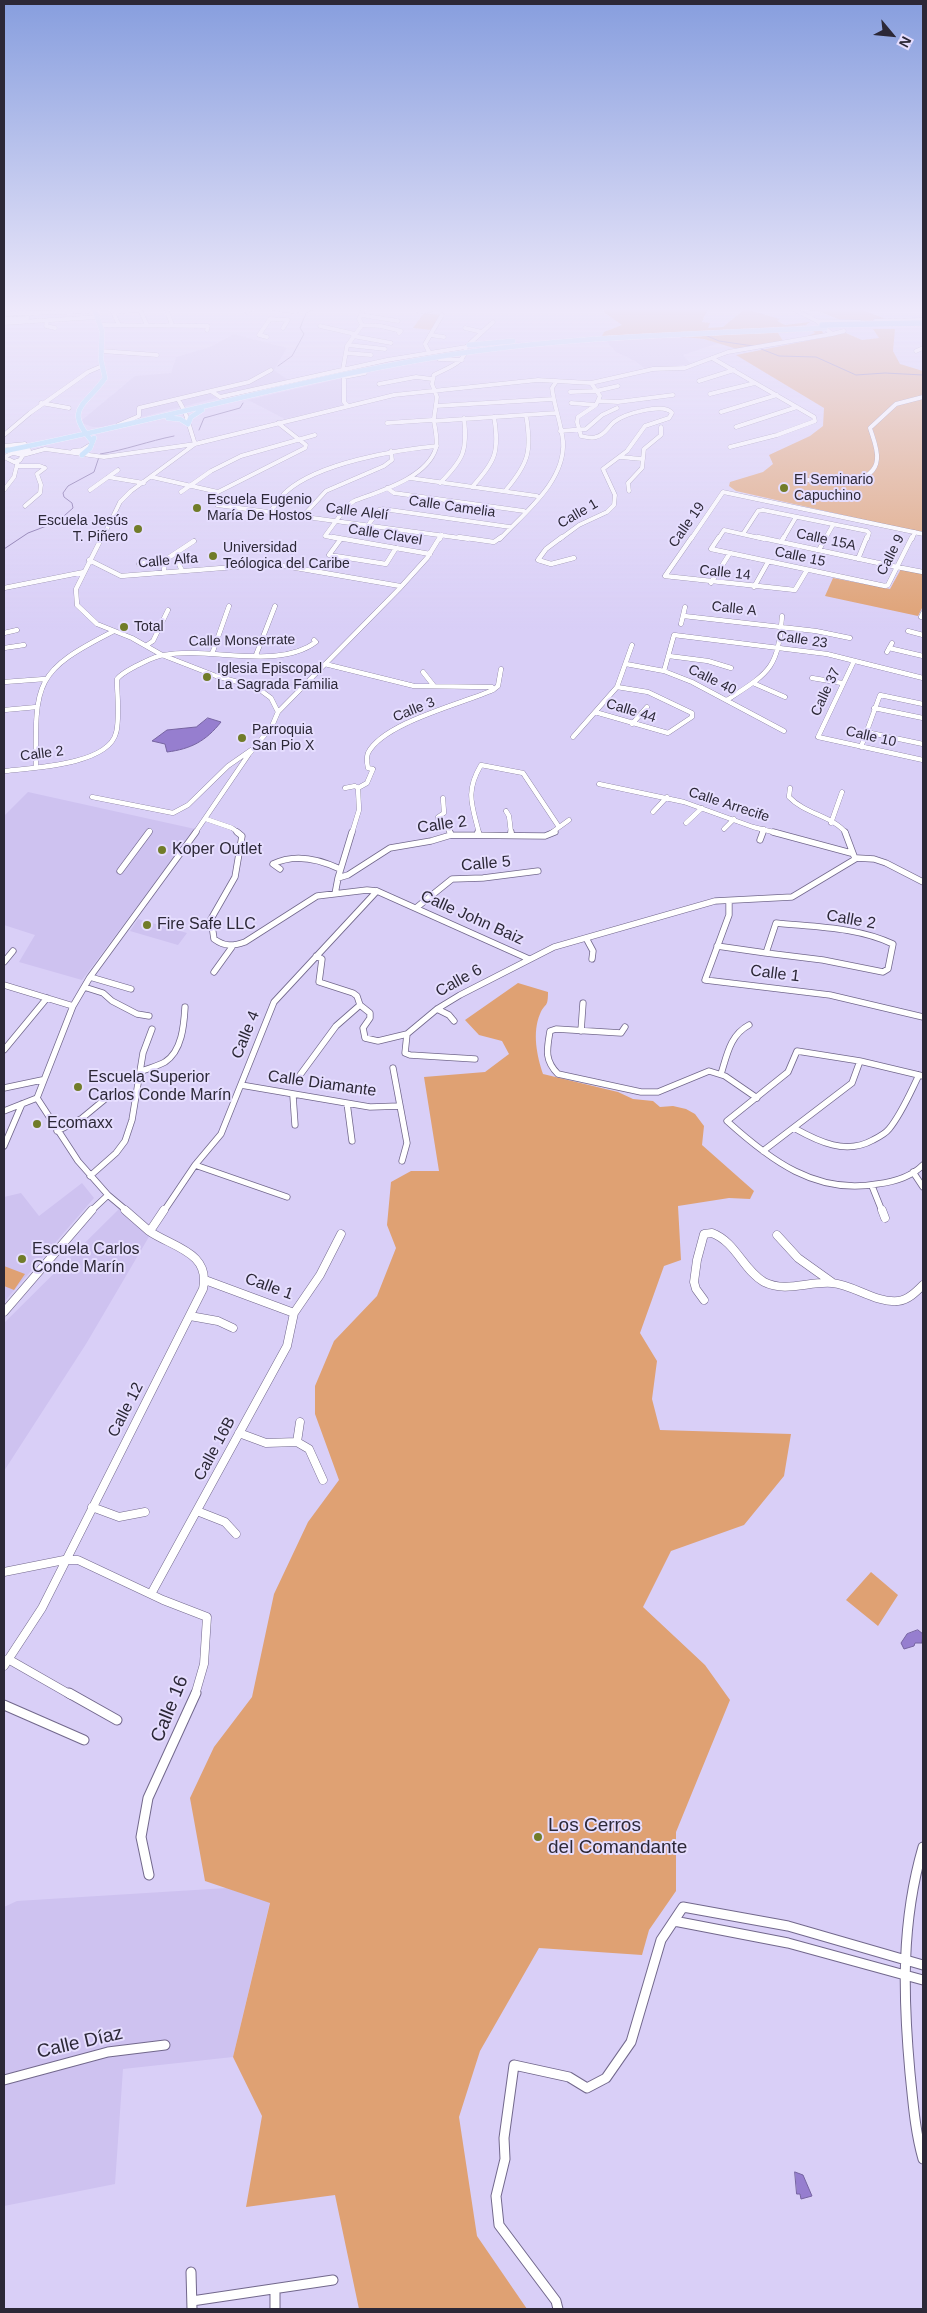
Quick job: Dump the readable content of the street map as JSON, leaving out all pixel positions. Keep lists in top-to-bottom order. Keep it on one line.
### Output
{"streets":{"street":["Calle Camelia","Calle Alelí","Calle 1","Calle 19","Calle Clavel","Calle 15A","Calle 9","Calle 15","Calle Alfa","Calle 14","Calle A","Calle 23","Calle Monserrate","Calle 40","Calle 37","Calle 3","Calle 44","Calle 10","Calle 2","Calle Arrecife","Calle 5","Calle John Baiz","Calle 6","Calle 4","Calle Diamante","Calle 12","Calle 16B","Calle 16","Calle Díaz"]},"crossings":[["Calle Camelia","Calle Alelí"],["Calle Alelí","Calle Clavel"],["Calle 1","Calle 2"],["Calle 1","Calle John Baiz"],["Calle 1","Calle 12"],["Calle 1","Calle 16B"],["Calle 19","Calle 14"],["Calle 15A","Calle 9"],["Calle 15A","Calle 15"],["Calle 9","Calle 15"],["Calle 15","Calle 14"],["Calle 23","Calle 37"],["Calle Monserrate","Calle 2"],["Calle 37","Calle 10"],["Calle 5","Calle John Baiz"],["Calle John Baiz","Calle 6"],["Calle John Baiz","Calle 4"],["Calle 4","Calle Diamante"],["Calle 12","Calle 16"],["Calle 16B","Calle 16"]],"places":["El Seminario Capuchino","Escuela Eugenio María De Hostos","Escuela Jesús T. Piñero","Universidad Teólogica del Caribe","Total","Iglesia Episcopal La Sagrada Familia","Parroquia San Pio X","Koper Outlet","Fire Safe LLC","Escuela Superior Carlos Conde Marín","Ecomaxx","Escuela Carlos Conde Marín","Los Cerros del Comandante"],"north":"bottom right"}
